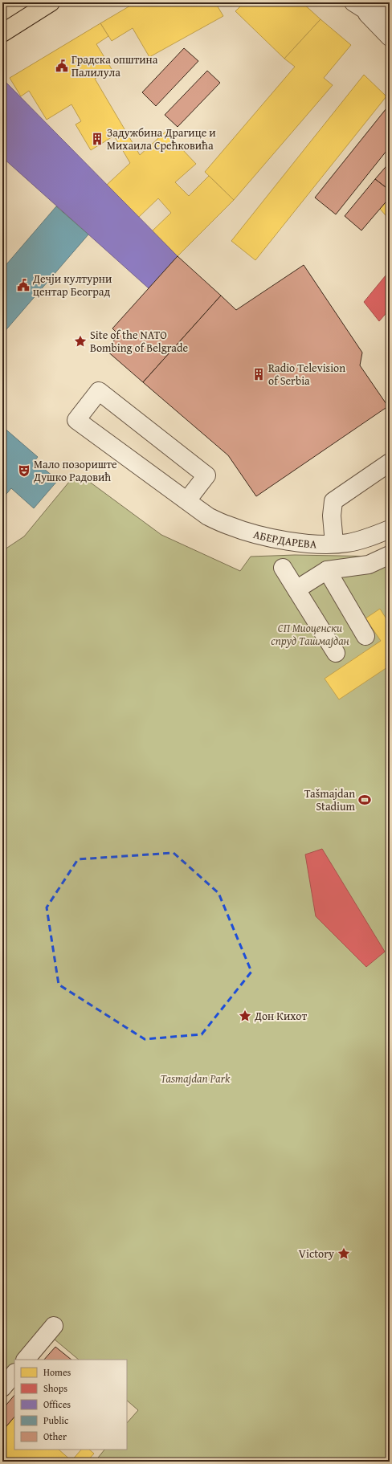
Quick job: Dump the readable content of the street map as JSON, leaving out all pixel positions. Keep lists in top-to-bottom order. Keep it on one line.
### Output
{"streets":{"street":["АБЕРДАРЕВА"]},"parks":["СП Миоценски спруд Ташмајдан","Tasmajdan Park"],"places":{"public building":["Градска општина Палилула","Дечји културни центар Београд"],"building":["Задужбина Драгице и Михаила Срећковића","Radio Television of Serbia"],"place":["Site of the NATO Bombing of Belgrade","Дон Кихот","Victory"],"theatre":["Мало позориште Душко Радовић"],"sports":["Tašmajdan Stadium"]},"legend":["Homes","Shops","Offices","Public","Other"]}
